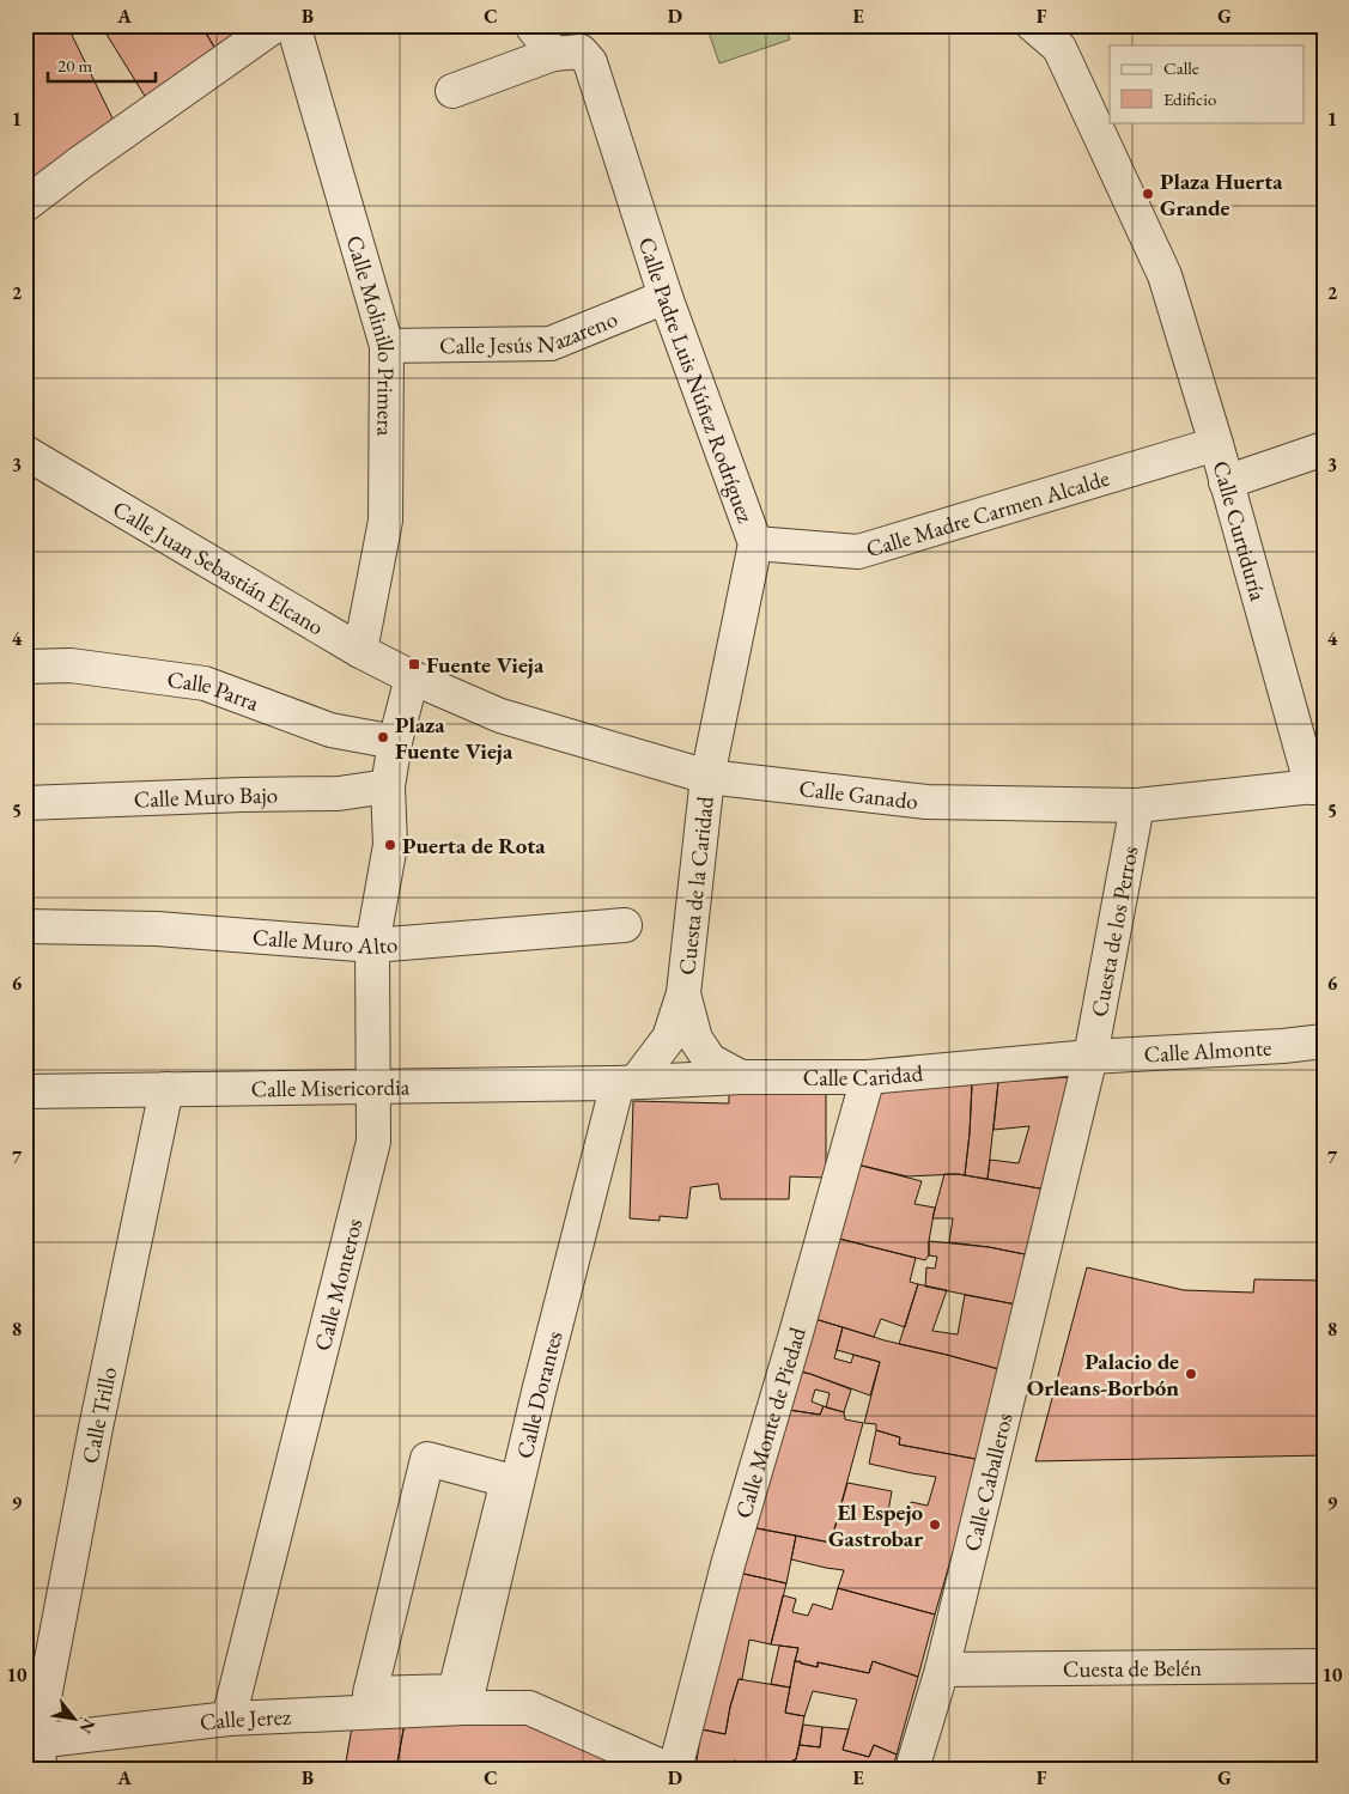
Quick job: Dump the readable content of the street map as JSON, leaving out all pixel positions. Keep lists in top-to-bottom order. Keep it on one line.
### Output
{"streets":{"street":["Calle Jesús Nazareno","Calle Molinillo Primera","Calle Padre Luis Núñez Rodríguez","Calle Madre Carmen Alcalde","Calle Curtiduría","Calle Juan Sebastián Elcano","Calle Parra","Calle Ganado","Calle Muro Bajo","Cuesta de la Caridad","Cuesta de los Perros","Calle Muro Alto","Calle Almonte","Calle Caridad","Calle Misericordia","Calle Monteros","Calle Dorantes","Calle Trillo","Calle Monte de Piedad","Calle Caballeros","Cuesta de Belén","Calle Jerez"]},"crossings":[["Calle Jesús Nazareno","Calle Molinillo Primera"],["Calle Jesús Nazareno","Calle Padre Luis Núñez Rodríguez"],["Calle Molinillo Primera","Calle Juan Sebastián Elcano"],["Calle Padre Luis Núñez Rodríguez","Calle Madre Carmen Alcalde"],["Calle Padre Luis Núñez Rodríguez","Calle Ganado"],["Calle Padre Luis Núñez Rodríguez","Cuesta de la Caridad"],["Calle Madre Carmen Alcalde","Calle Curtiduría"],["Calle Curtiduría","Calle Ganado"],["Calle Juan Sebastián Elcano","Calle Ganado"],["Calle Ganado","Cuesta de la Caridad"],["Calle Ganado","Cuesta de los Perros"],["Calle Muro Bajo","Calle Monteros"],["Cuesta de la Caridad","Calle Caridad"],["Cuesta de la Caridad","Calle Misericordia"],["Cuesta de la Caridad","Calle Dorantes"],["Cuesta de los Perros","Calle Almonte"],["Cuesta de los Perros","Calle Caridad"],["Cuesta de los Perros","Calle Caballeros"],["Calle Muro Alto","Calle Monteros"],["Calle Almonte","Calle Caridad"],["Calle Almonte","Calle Caballeros"],["Calle Caridad","Calle Misericordia"],["Calle Caridad","Calle Dorantes"],["Calle Caridad","Calle Monte de Piedad"],["Calle Caridad","Calle Caballeros"],["Calle Misericordia","Calle Monteros"],["Calle Misericordia","Calle Dorantes"],["Calle Misericordia","Calle Trillo"],["Calle Monteros","Calle Jerez"],["Calle Dorantes","Calle Jerez"],["Calle Trillo","Calle Jerez"],["Calle Caballeros","Cuesta de Belén"]],"places":{"other":["Plaza Huerta Grande","Plaza Fuente Vieja","Puerta de Rota","Palacio de Orleans-Borbón","El Espejo Gastrobar"],"transit":["Fuente Vieja"]},"legend":["Calle","Edificio"],"scale_bar":"20 m","north":"bottom right","grid":{"columns":["A","B","C","D","E","F","G"],"rows":["1","2","3","4","5","6","7","8","9","10"]}}
